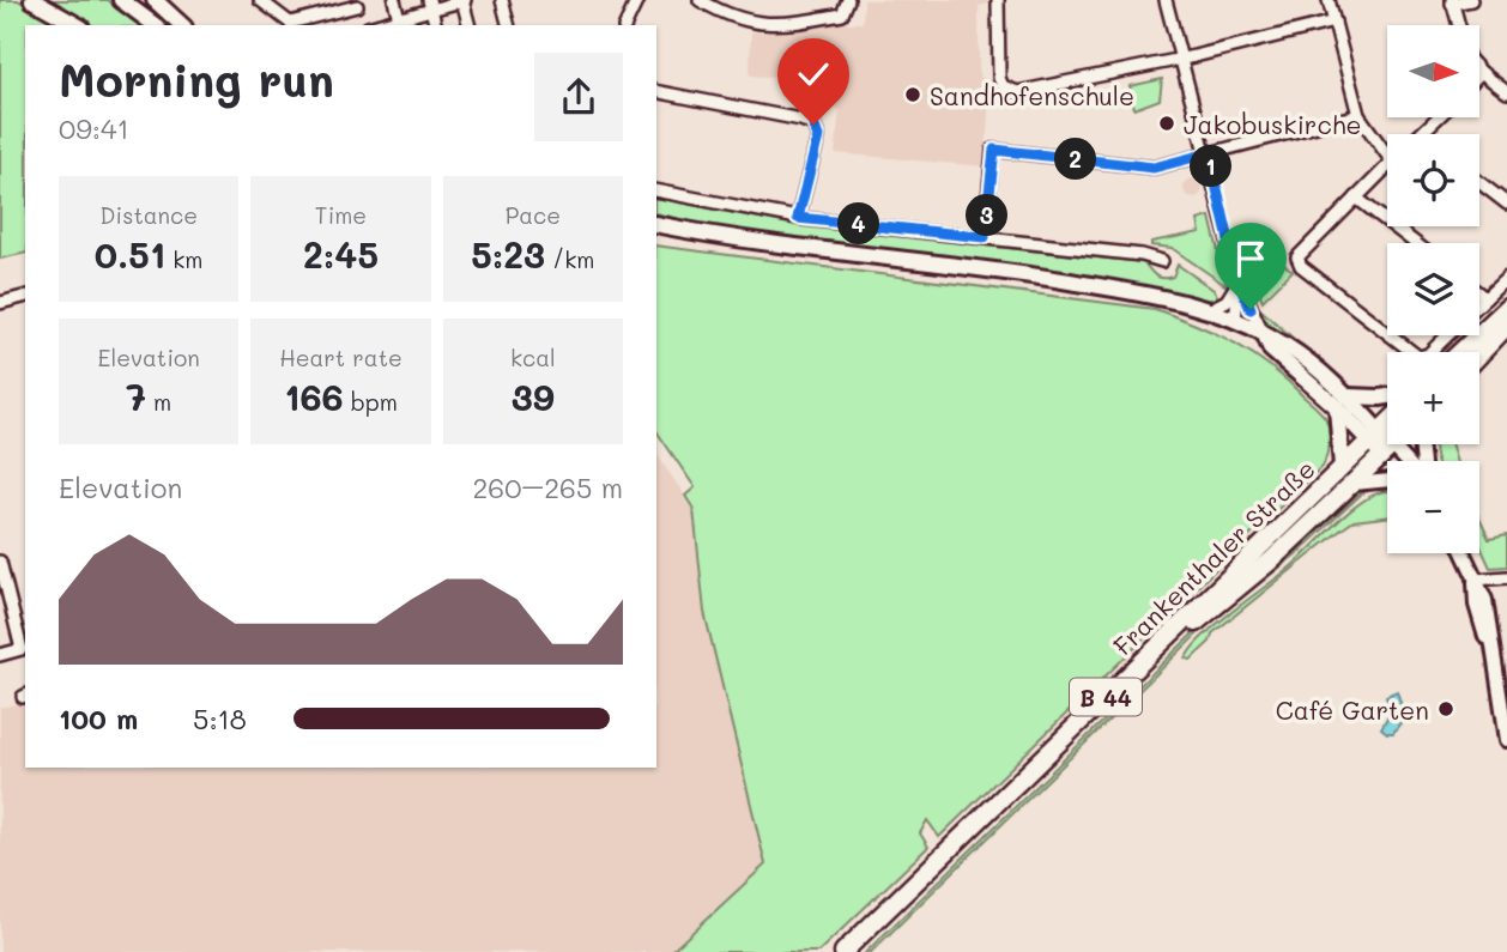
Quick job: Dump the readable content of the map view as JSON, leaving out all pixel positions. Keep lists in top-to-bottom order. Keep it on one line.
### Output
{"streets":{"main road":["Frankenthaler Straße","B 44"]},"places":["Sandhofenschule","Jakobuskirche","Café Garten"],"north":"right","page":{"map_buttons":["+","−"],"heading":["Morning run","09:41"],"pins":["2","1","3","4"],"stats":[["Distance","0.51 km"],["Time","2:45"],["Pace","5:23 /km"],["Elevation","7 m"],["Heart rate","166 bpm"],["kcal","39"]],"chart":["Elevation","260–265 m"],"list":[{"name":"100 m","note":"5:18"}]}}
